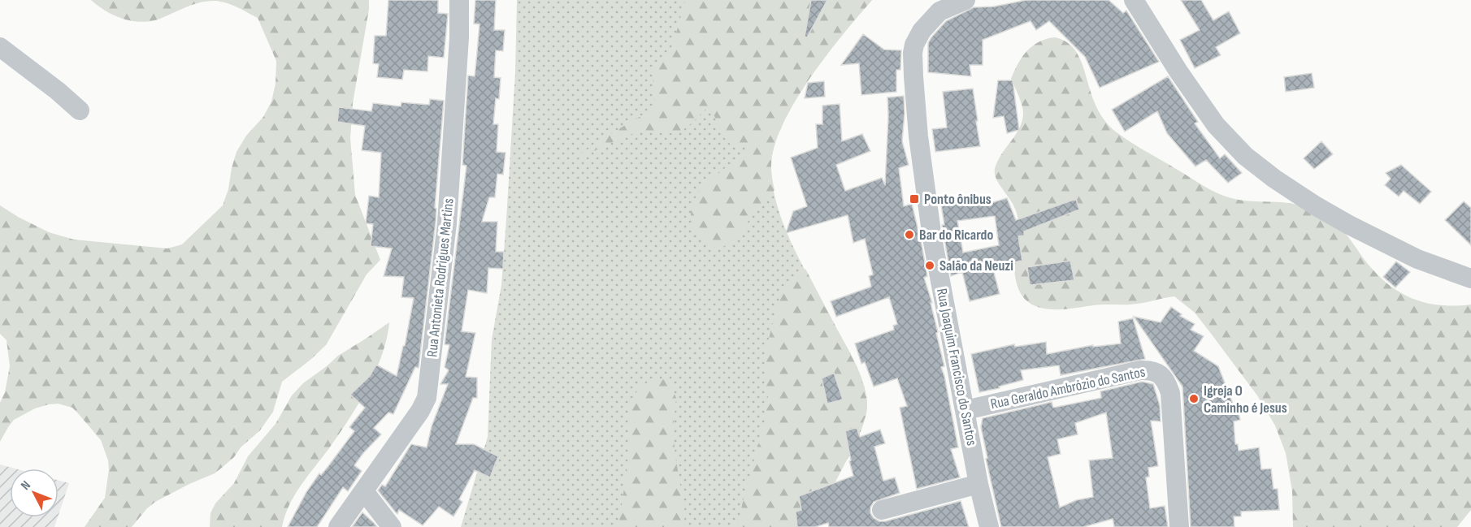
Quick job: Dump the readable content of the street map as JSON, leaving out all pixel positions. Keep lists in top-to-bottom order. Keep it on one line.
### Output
{"streets":{"street":["Rua Antonieta Rodrigues Martins","Rua Joaquim Francisco do Santos","Rua Geraldo Ambrózio do Santos"]},"crossings":[["Rua Joaquim Francisco do Santos","Rua Geraldo Ambrózio do Santos"]],"places":{"transit":["Ponto ônibus"],"other":["Bar do Ricardo","Salão da Neuzi","Igreja O Caminho é Jesus"]},"north":"top left"}
